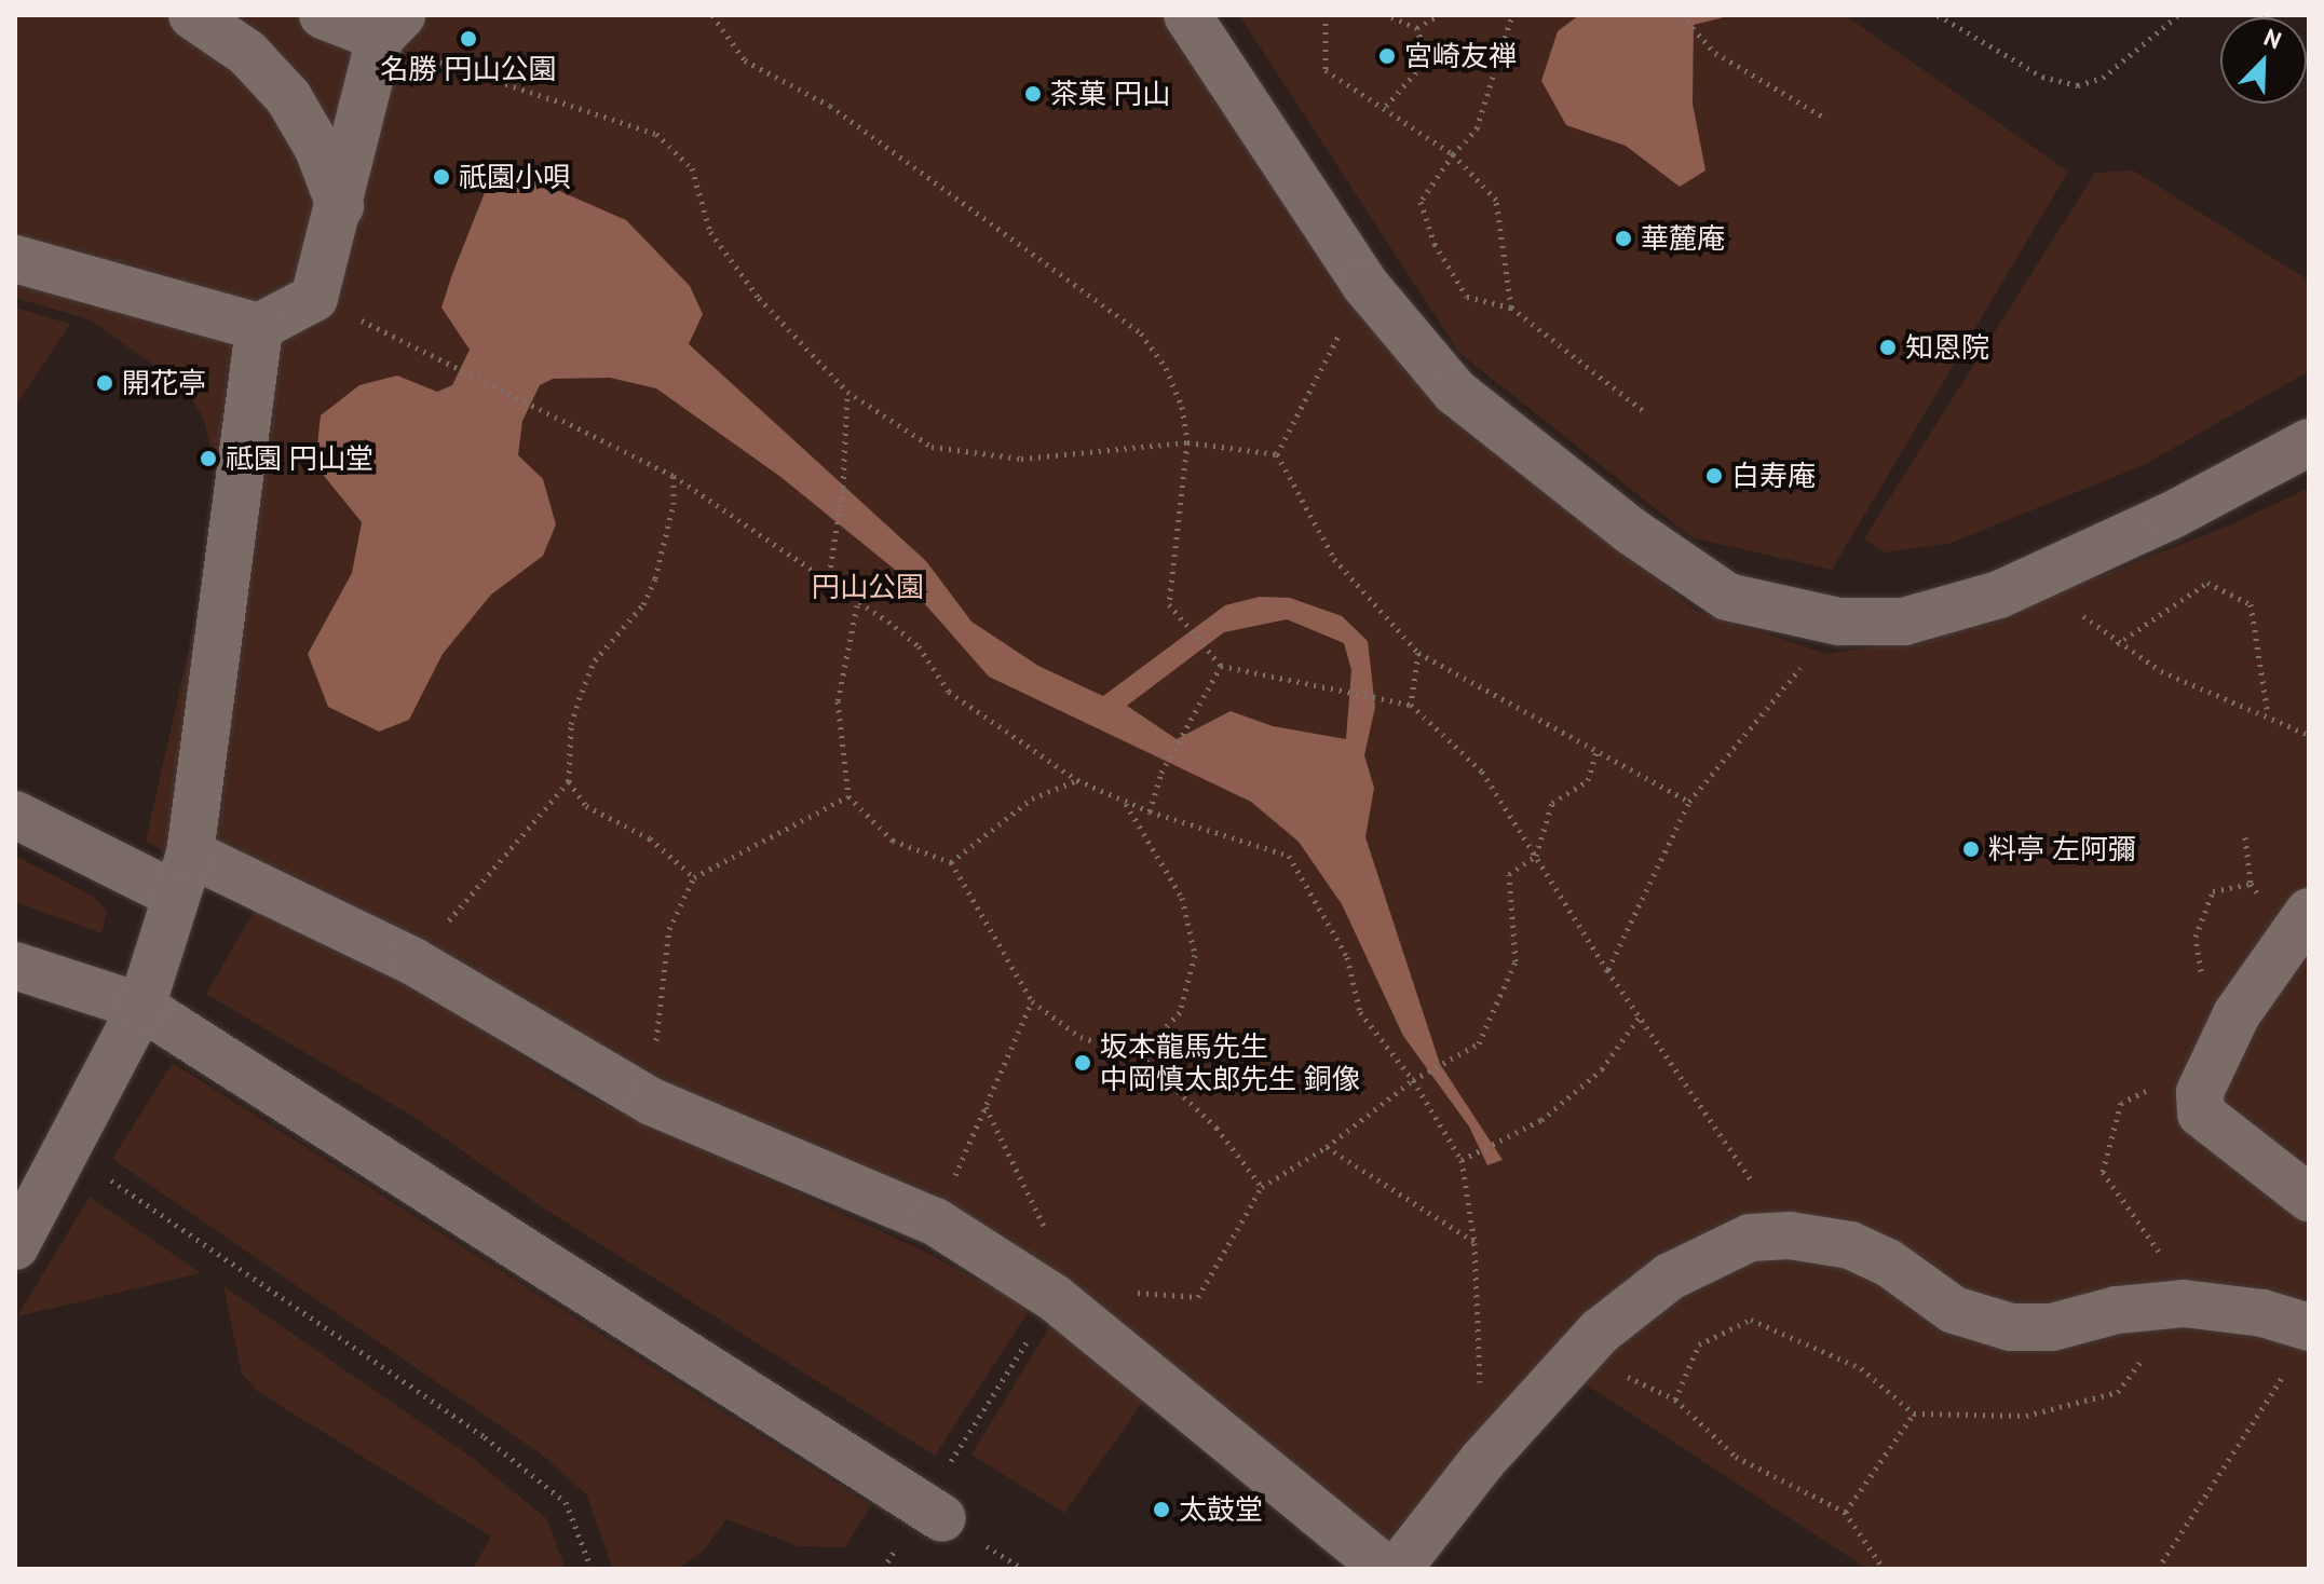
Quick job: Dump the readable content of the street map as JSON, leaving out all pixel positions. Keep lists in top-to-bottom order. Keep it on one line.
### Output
{"parks":["円山公園"],"places":["名勝 円山公園","宮崎友禅","茶菓 円山","祇園小唄","華麓庵","知恩院","開花亭","祗園 円山堂","白寿庵","料亭 左阿彌","坂本龍馬先生 中岡慎太郎先生 銅像","太鼓堂"],"north":"top right"}
